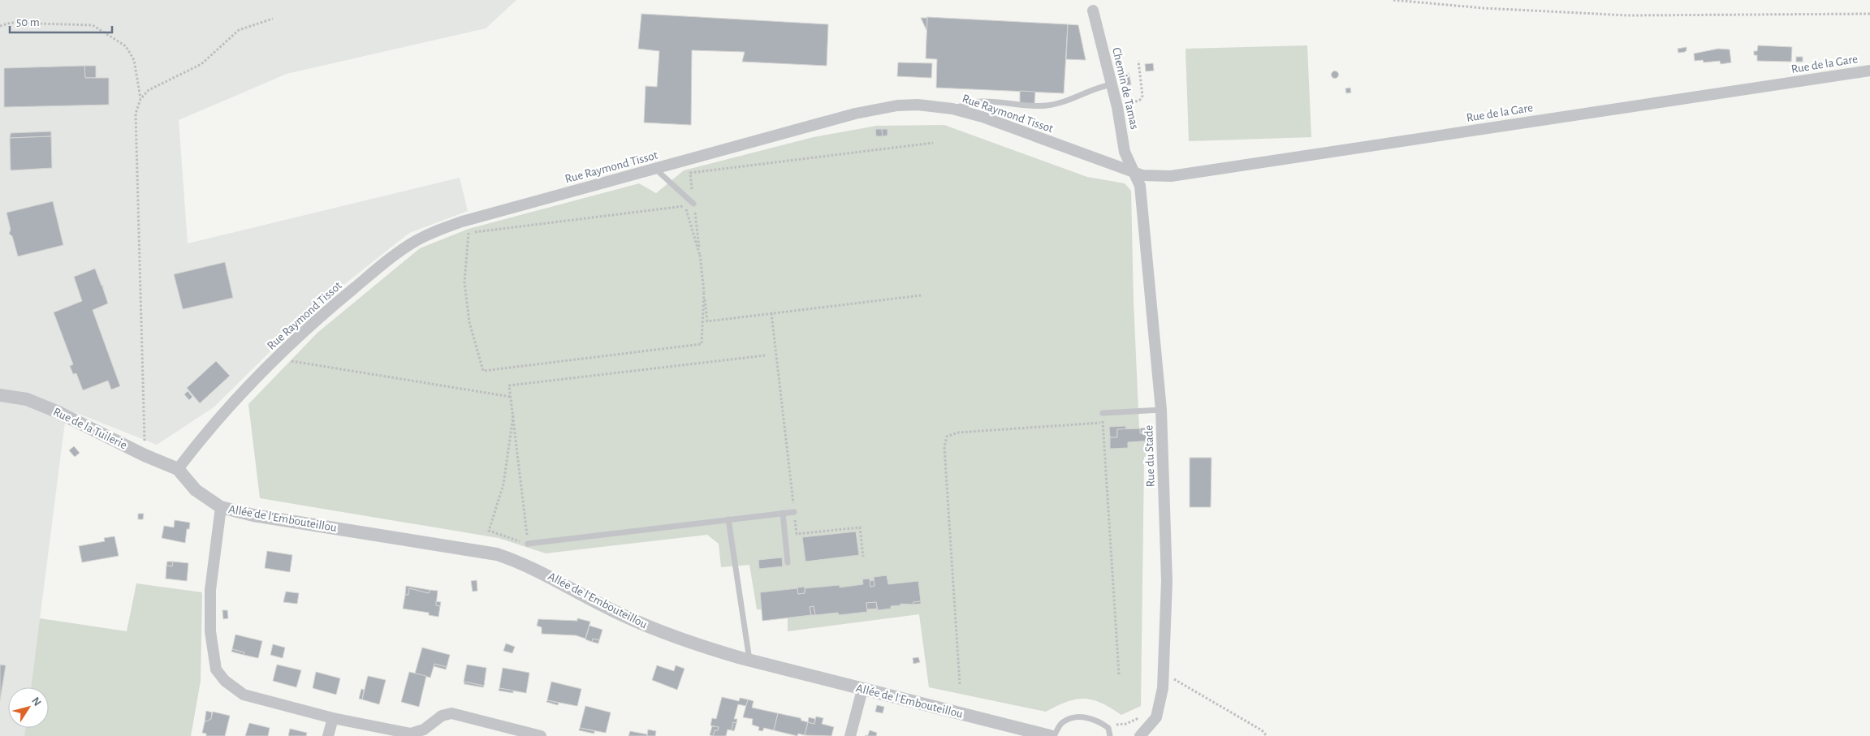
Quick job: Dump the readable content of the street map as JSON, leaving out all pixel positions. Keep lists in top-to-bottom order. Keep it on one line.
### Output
{"streets":{"street":["Rue de la Gare","Chemin de Tamas","Rue Raymond Tissot","Rue de la Tuilerie","Rue du Stade","Allée de l'Embouteillou"]},"crossings":[["Rue de la Gare","Chemin de Tamas"],["Rue de la Gare","Rue Raymond Tissot"],["Rue de la Gare","Rue du Stade"],["Chemin de Tamas","Rue Raymond Tissot"],["Chemin de Tamas","Rue du Stade"],["Rue Raymond Tissot","Rue de la Tuilerie"],["Rue Raymond Tissot","Rue du Stade"],["Rue Raymond Tissot","Allée de l'Embouteillou"],["Rue de la Tuilerie","Allée de l'Embouteillou"]],"scale_bar":"50 m","north":"top right"}
